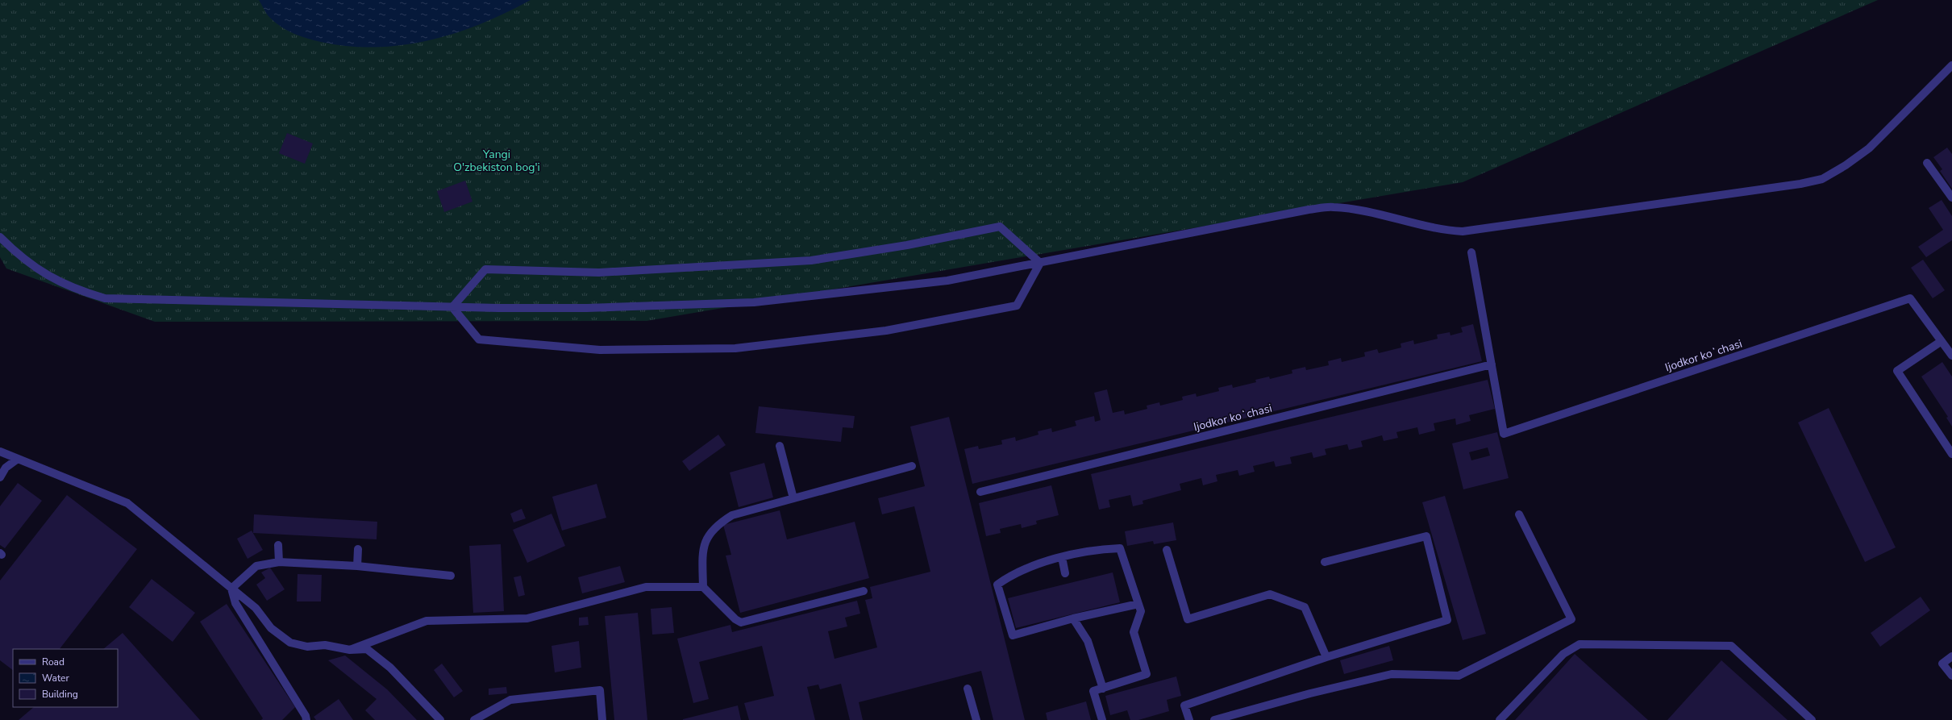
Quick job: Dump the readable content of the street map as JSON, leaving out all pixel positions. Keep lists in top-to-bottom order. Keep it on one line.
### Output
{"streets":{"street":["Ijodkor koʻchasi"]},"parks":["Yangi O'zbekiston bog'i"],"legend":["Road","Water","Building"]}
